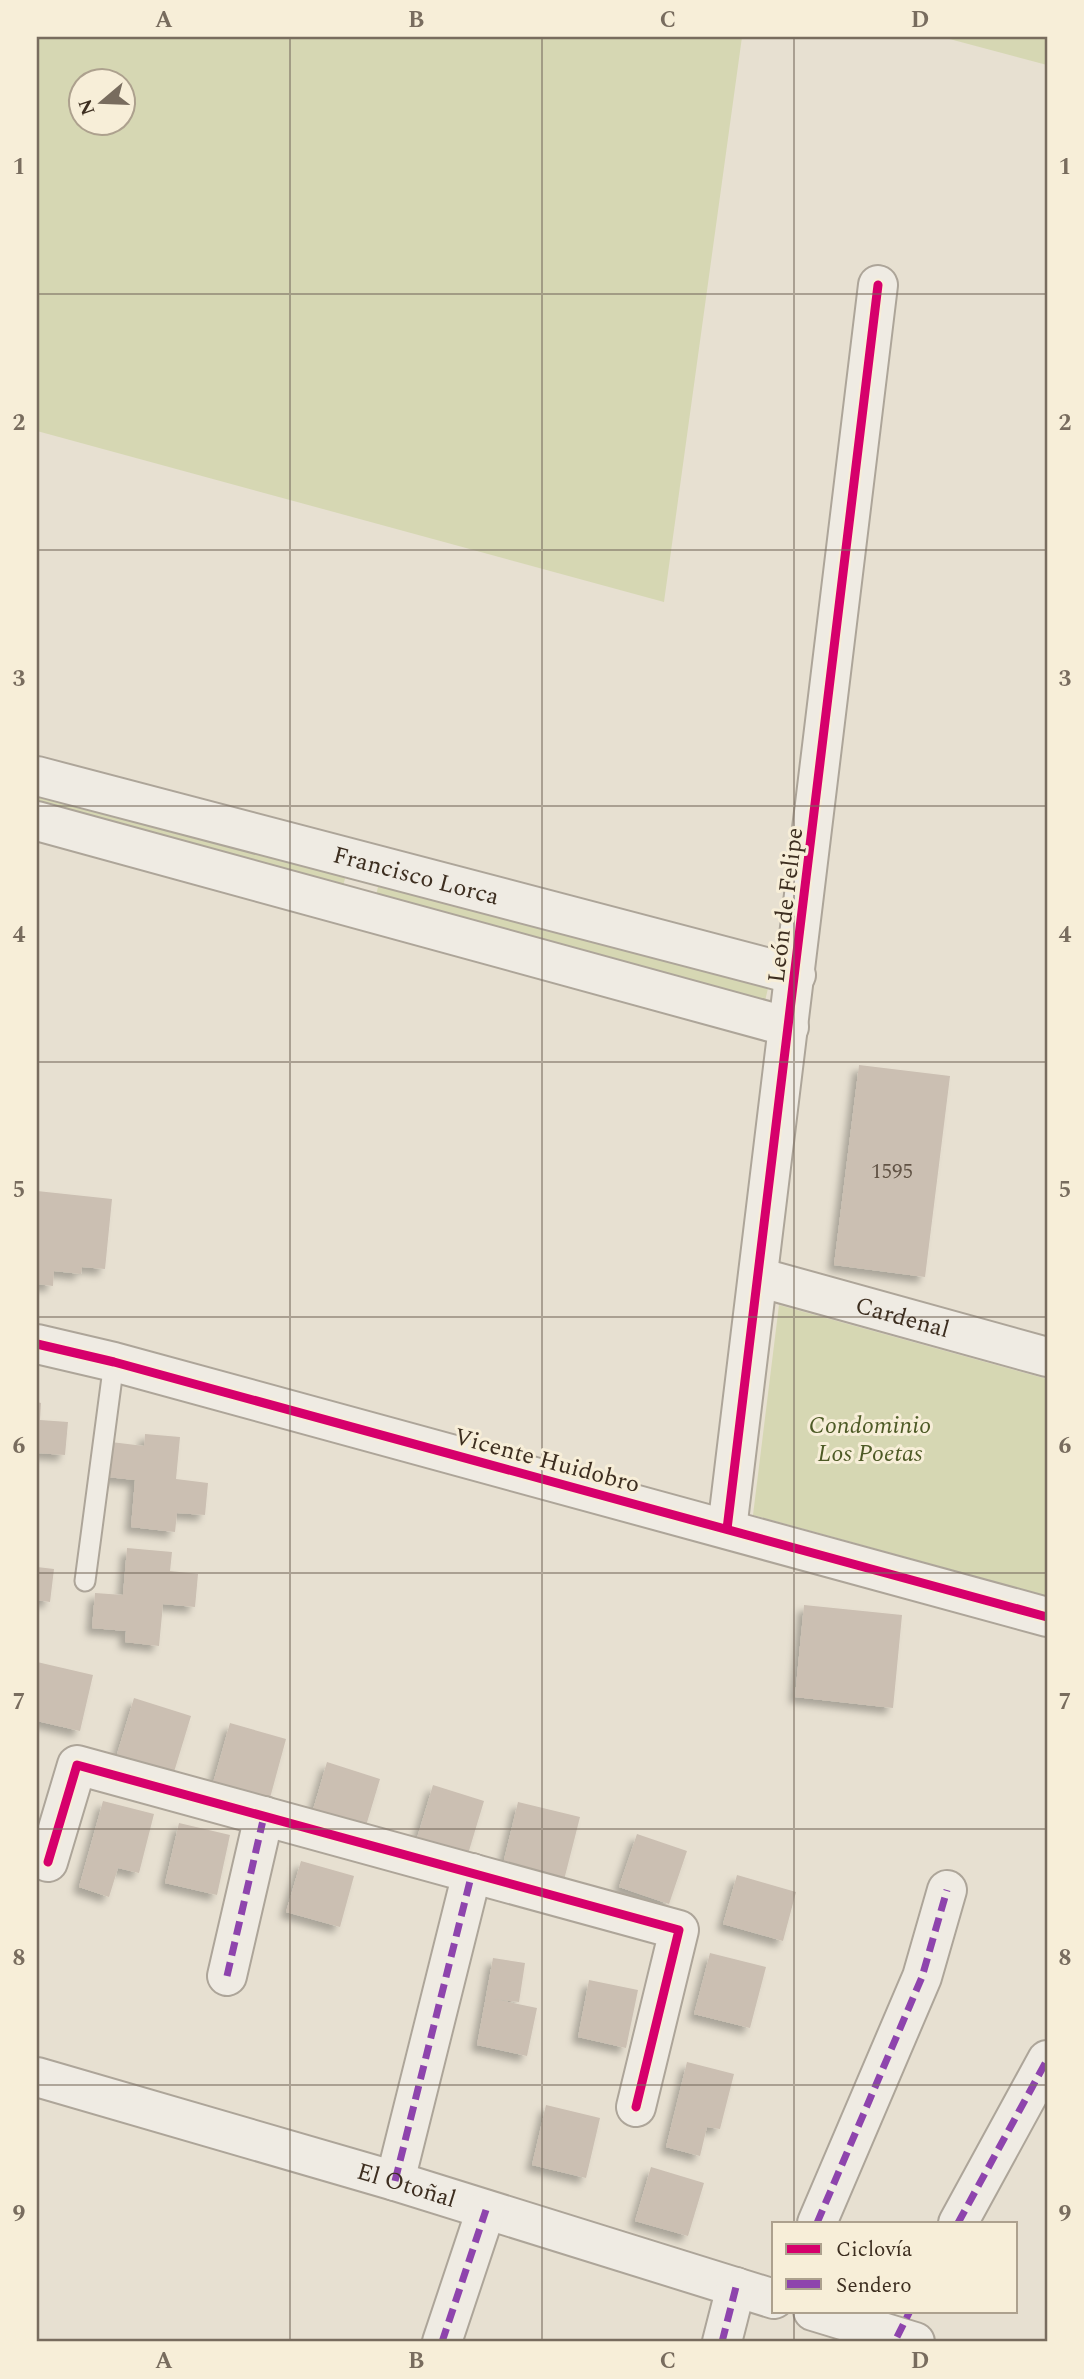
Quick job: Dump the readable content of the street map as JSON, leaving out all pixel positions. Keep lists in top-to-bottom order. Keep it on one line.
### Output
{"streets":{"street":["Francisco Lorca","León de Felipe","Cardenal","Vicente Huidobro","El Otoñal"]},"crossings":[["Francisco Lorca","León de Felipe"],["León de Felipe","Cardenal"],["León de Felipe","Vicente Huidobro"]],"parks":["Condominio Los Poetas"],"house_numbers":["1595"],"legend":["Ciclovía","Sendero"],"north":"left","grid":{"columns":["A","B","C","D"],"rows":["1","2","3","4","5","6","7","8","9"]}}
